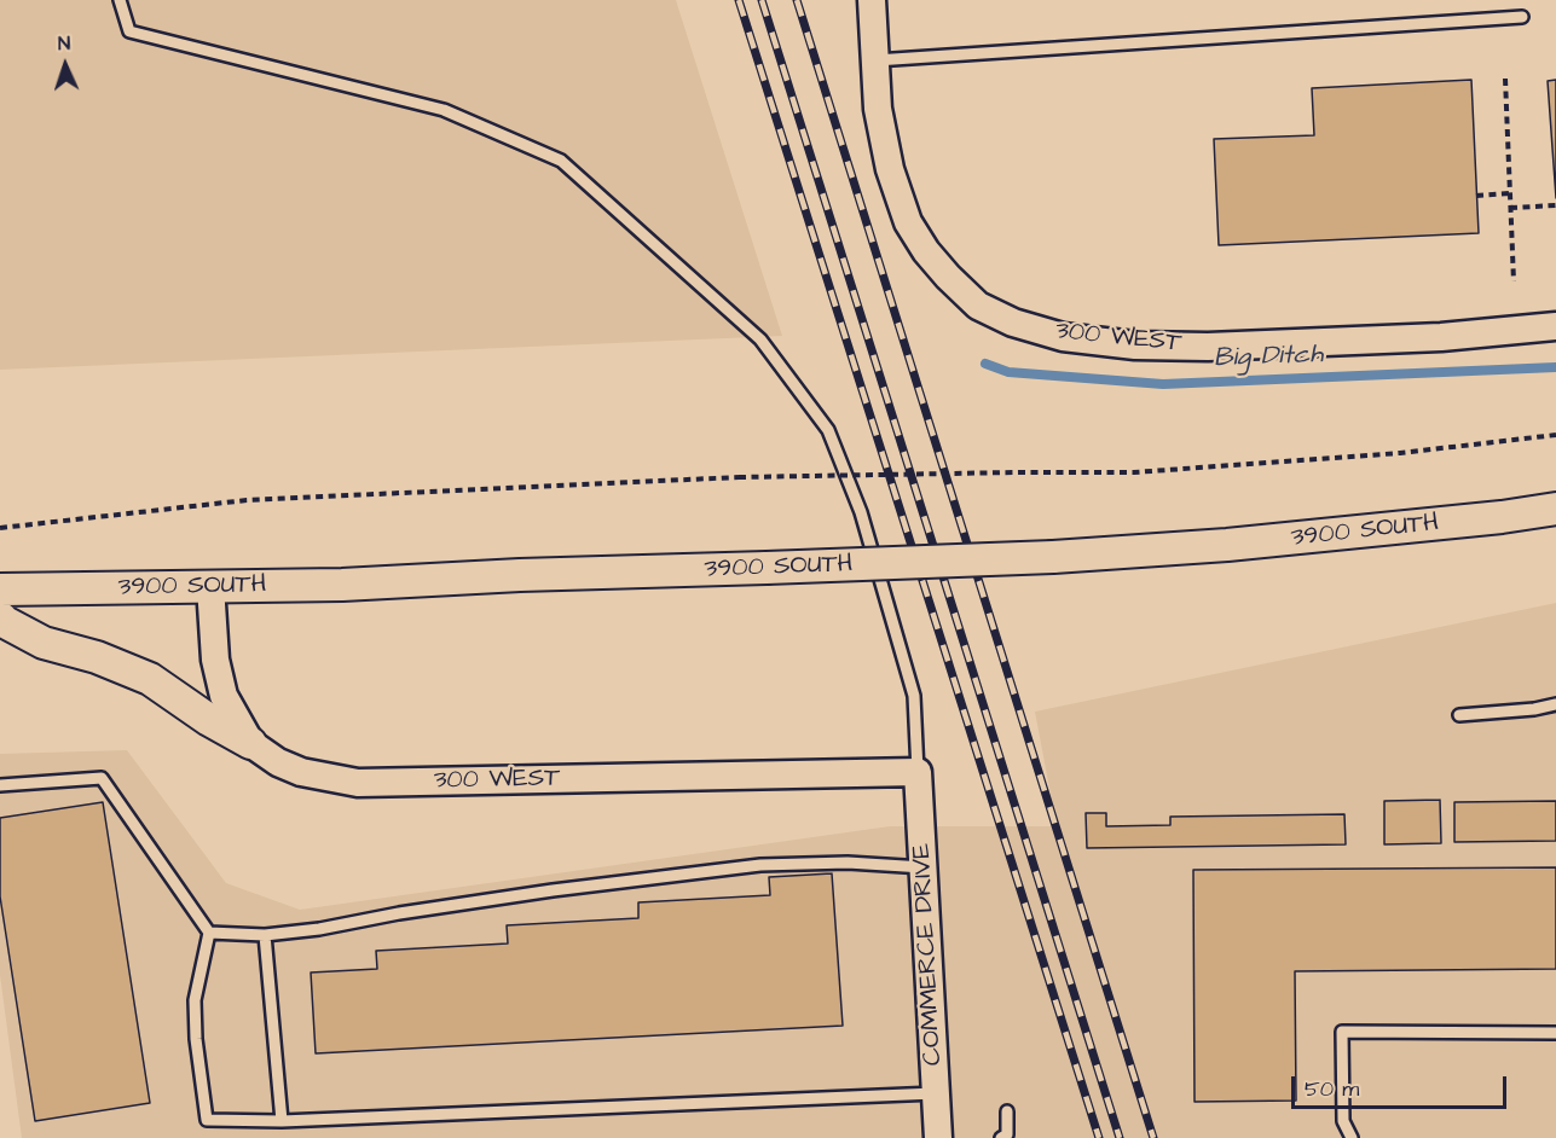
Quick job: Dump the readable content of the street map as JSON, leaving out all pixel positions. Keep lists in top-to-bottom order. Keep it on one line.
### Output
{"streets":{"main road":["3900 SOUTH"],"street":["300 WEST","COMMERCE DRIVE"]},"crossings":[["300 WEST","3900 SOUTH"],["300 WEST","COMMERCE DRIVE"]],"water":["Big Ditch"],"scale_bar":"50 m","north":"top"}
